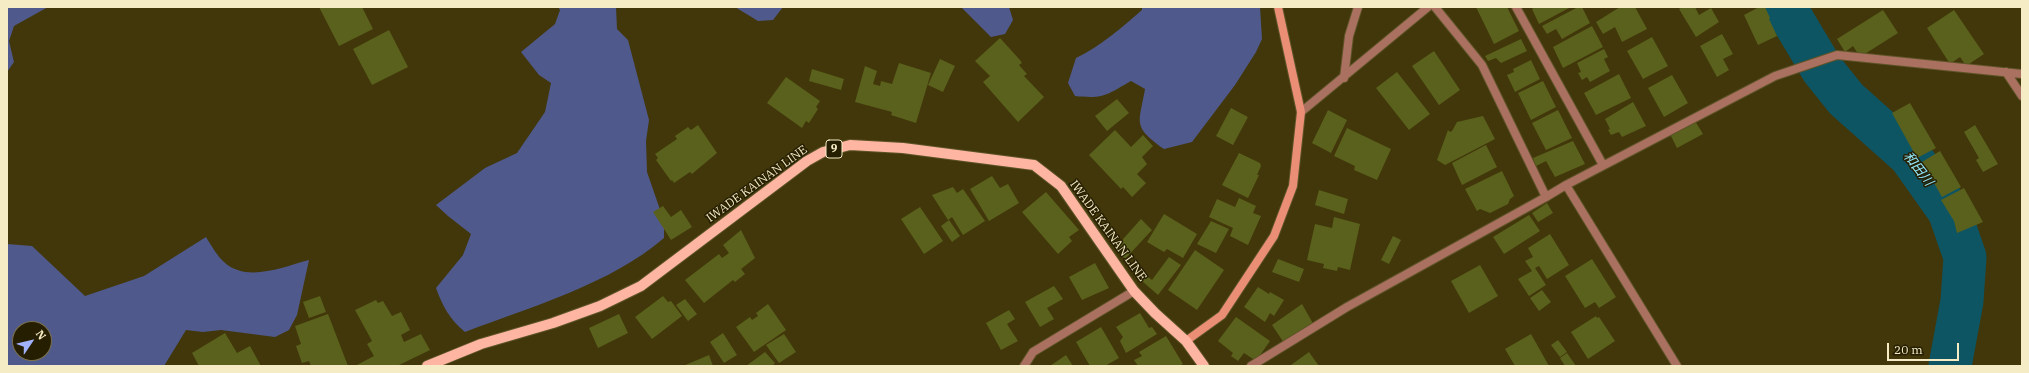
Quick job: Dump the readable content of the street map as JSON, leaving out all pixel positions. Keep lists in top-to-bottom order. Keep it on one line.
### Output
{"streets":{"main road":["9","IWADE KAINAN LINE"]},"water":["和田川"],"scale_bar":"20 m","north":"top right"}
